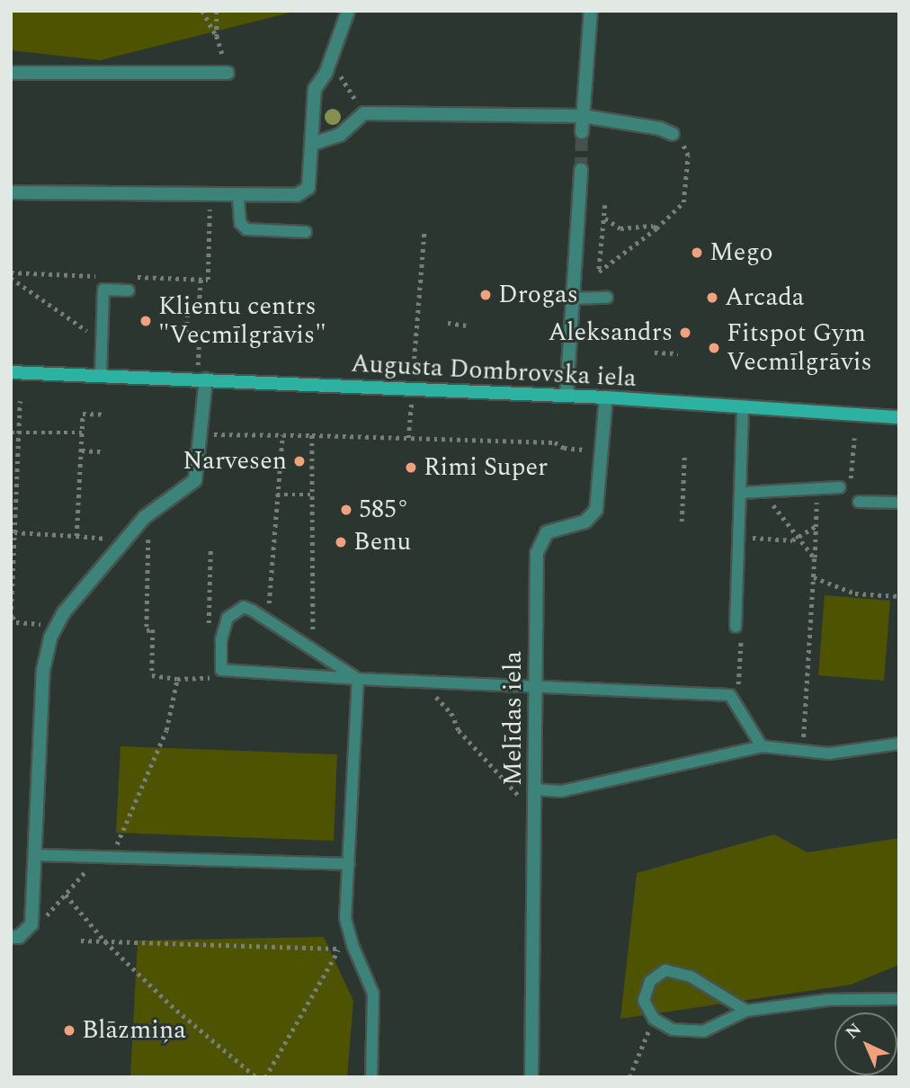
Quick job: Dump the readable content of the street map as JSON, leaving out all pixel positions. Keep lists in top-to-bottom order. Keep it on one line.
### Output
{"streets":{"main road":["Augusta Dombrovska iela"],"street":["Melīdas iela"]},"crossings":[["Augusta Dombrovska iela","Melīdas iela"]],"places":["Mego","Drogas","Arcada","Klientu centrs \"Vecmīlgrāvis\"","Aleksandrs","Fitspot Gym Vecmīlgrāvis","Narvesen","Rimi Super","585°","Benu","Blāzmiņa"],"north":"top left"}
